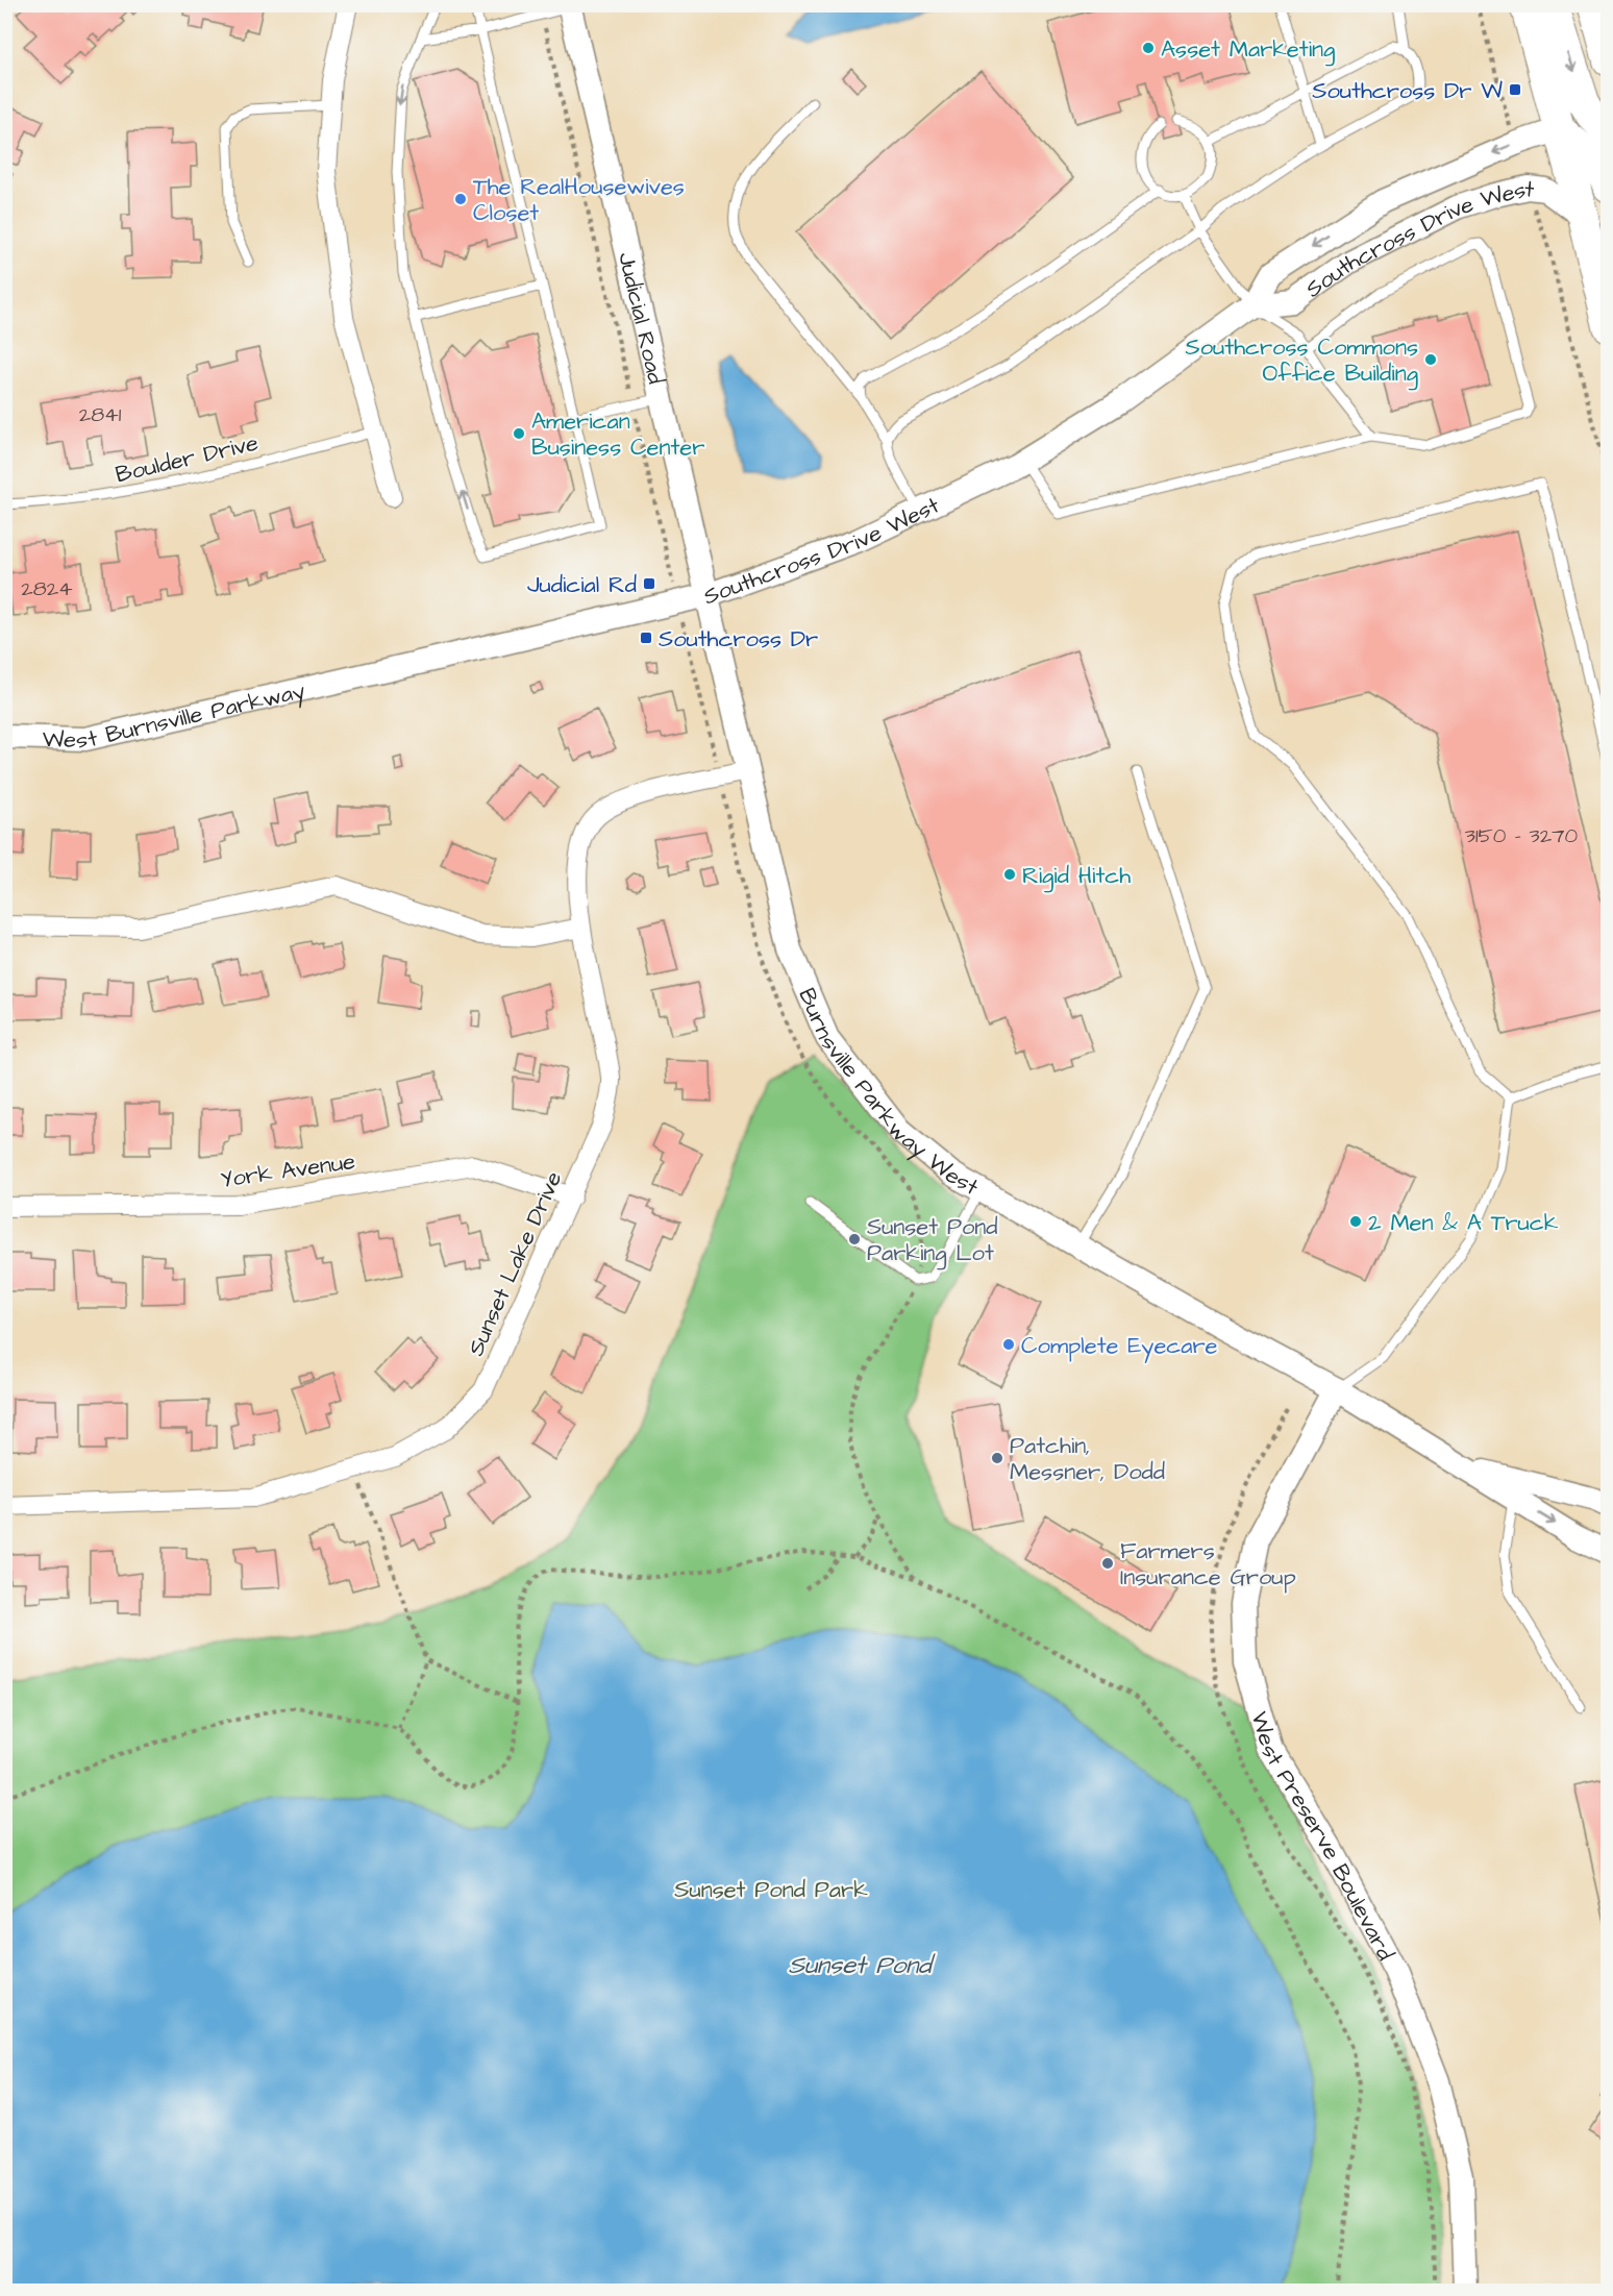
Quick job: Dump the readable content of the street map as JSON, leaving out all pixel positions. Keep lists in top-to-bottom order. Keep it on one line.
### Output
{"streets":{"street":["Southcross Drive West","Judicial Road","West Burnsville Parkway","Burnsville Parkway West","York Avenue","Sunset Lake Drive","West Preserve Boulevard"],"lane":["Boulder Drive"]},"crossings":[["Southcross Drive West","Judicial Road"],["Southcross Drive West","West Burnsville Parkway"],["Southcross Drive West","Burnsville Parkway West"],["Judicial Road","Burnsville Parkway West"],["Burnsville Parkway West","Sunset Lake Drive"],["Burnsville Parkway West","West Preserve Boulevard"],["York Avenue","Sunset Lake Drive"]],"water":["Sunset Pond"],"parks":["Sunset Pond Park"],"places":{"other":["Asset Marketing","The RealHousewives Closet","Southcross Commons Office Building","American Business Center","Rigid Hitch","2 Men & A Truck","Sunset Pond Parking Lot","Complete Eyecare","Patchin, Messner, Dodd","Farmers Insurance Group"],"transit":["Southcross Dr W","Judicial Rd","Southcross Dr"]},"house_numbers":["2841","2824","3150 - 3270"]}
